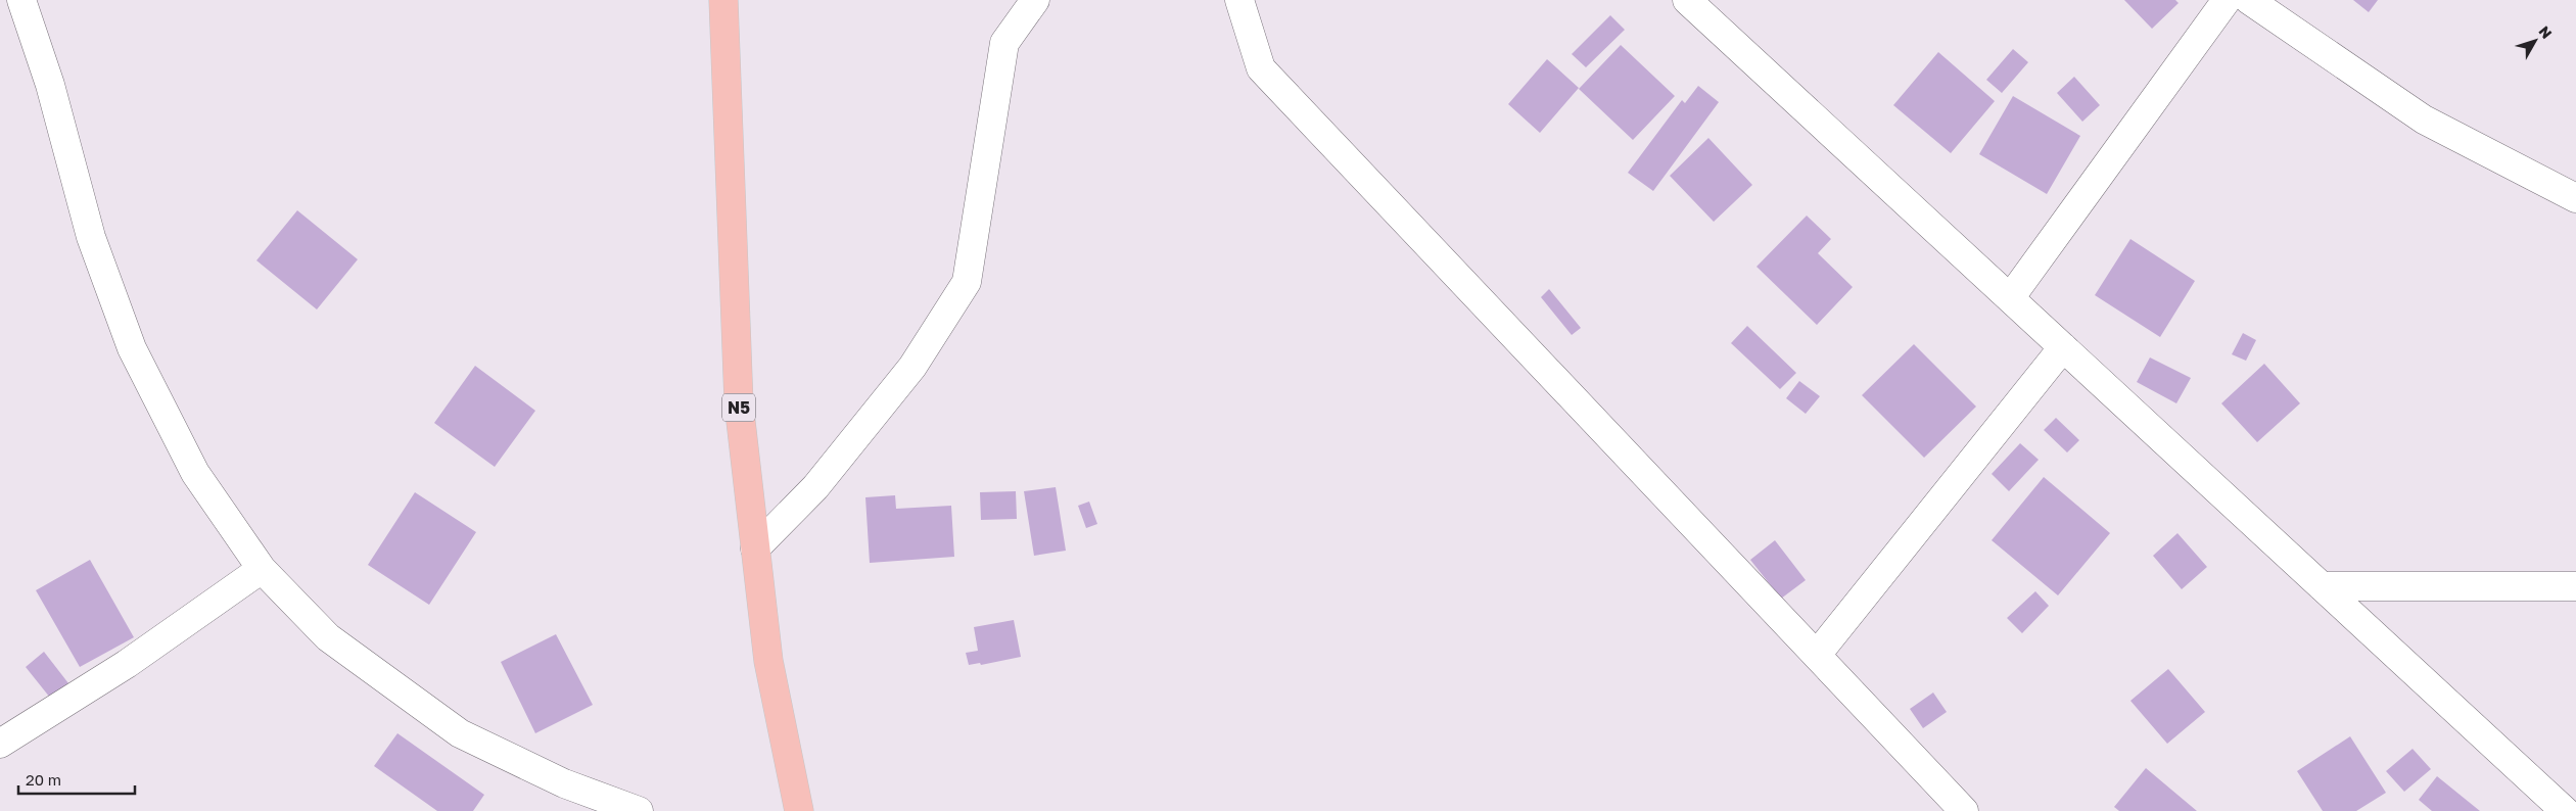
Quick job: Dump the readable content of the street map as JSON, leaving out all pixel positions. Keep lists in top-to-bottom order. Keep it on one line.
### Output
{"streets":{"highway":["N5"]},"scale_bar":"20 m","north":"top right"}
